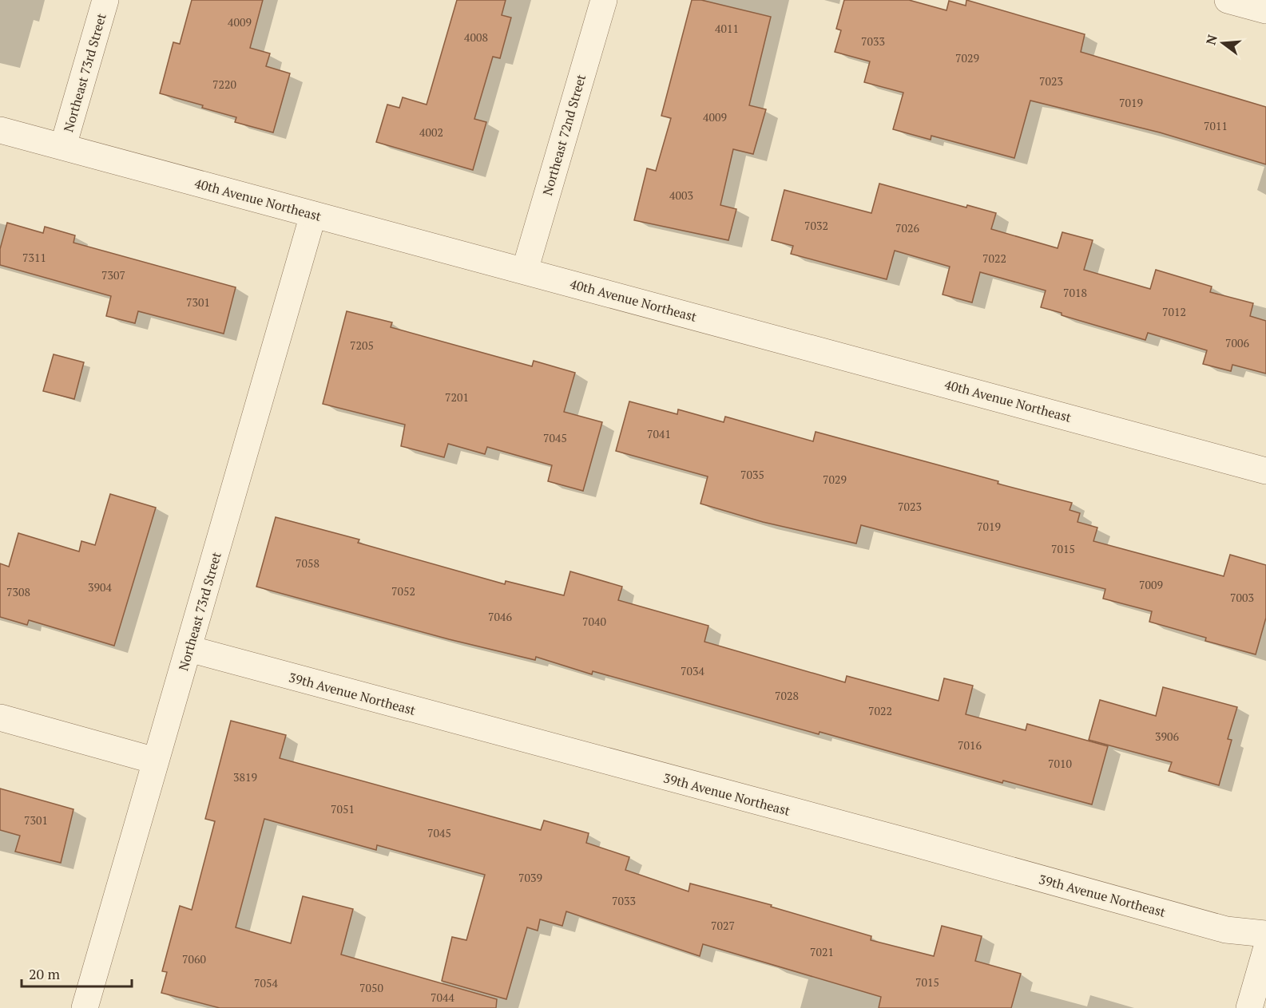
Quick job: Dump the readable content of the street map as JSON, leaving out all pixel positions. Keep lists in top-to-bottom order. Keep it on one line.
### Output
{"streets":{"street":["Northeast 73rd Street","Northeast 72nd Street","40th Avenue Northeast","39th Avenue Northeast"]},"crossings":[["Northeast 73rd Street","40th Avenue Northeast"],["Northeast 73rd Street","39th Avenue Northeast"],["Northeast 72nd Street","40th Avenue Northeast"]],"house_numbers":["4009","4011","4008","7033","7029","7023","7220","7019","4009","7011","4002","4003","7032","7026","7311","7022","7307","7018","7301","7012","7006","7205","7201","7041","7045","7035","7029","7023","7019","7015","7058","7009","3904","7052","7308","7003","7046","7040","7034","7028","7022","3906","7016","7010","3819","7051","7301","7045","7039","7033","7027","7021","7060","7015","7054","7050","7044"],"scale_bar":"20 m","north":"left"}
